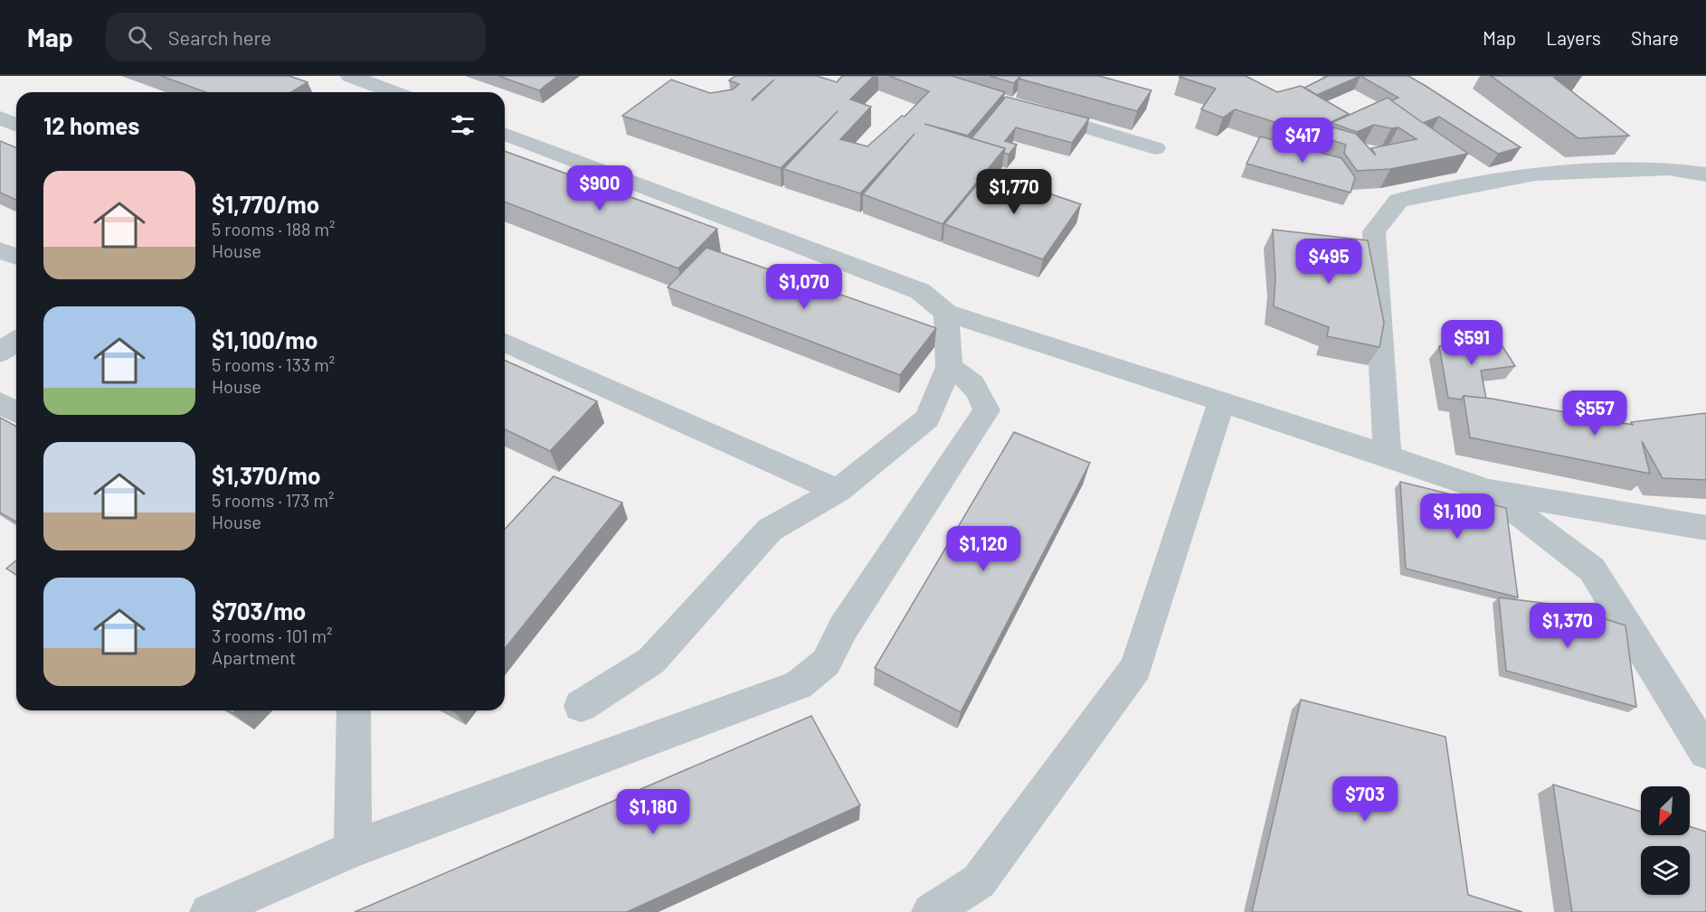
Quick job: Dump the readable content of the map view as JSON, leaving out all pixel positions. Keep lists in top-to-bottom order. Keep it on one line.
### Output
{"north":"bottom left","page":{"header":"Map","search":"Search here","nav":["Map","Layers","Share"],"heading":"12 homes","price":["$417","$900","$1,770","$495","$1,070","$591","$557","$1,100","$1,120","$1,370","$703","$1,180"],"list":[{"name":"$1,770/mo","note":"5 rooms · 188 m² · House"},{"name":"$1,100/mo","note":"5 rooms · 133 m² · House"},{"name":"$1,370/mo","note":"5 rooms · 173 m² · House"},{"name":"$703/mo","note":"3 rooms · 101 m² · Apartment"}]}}
